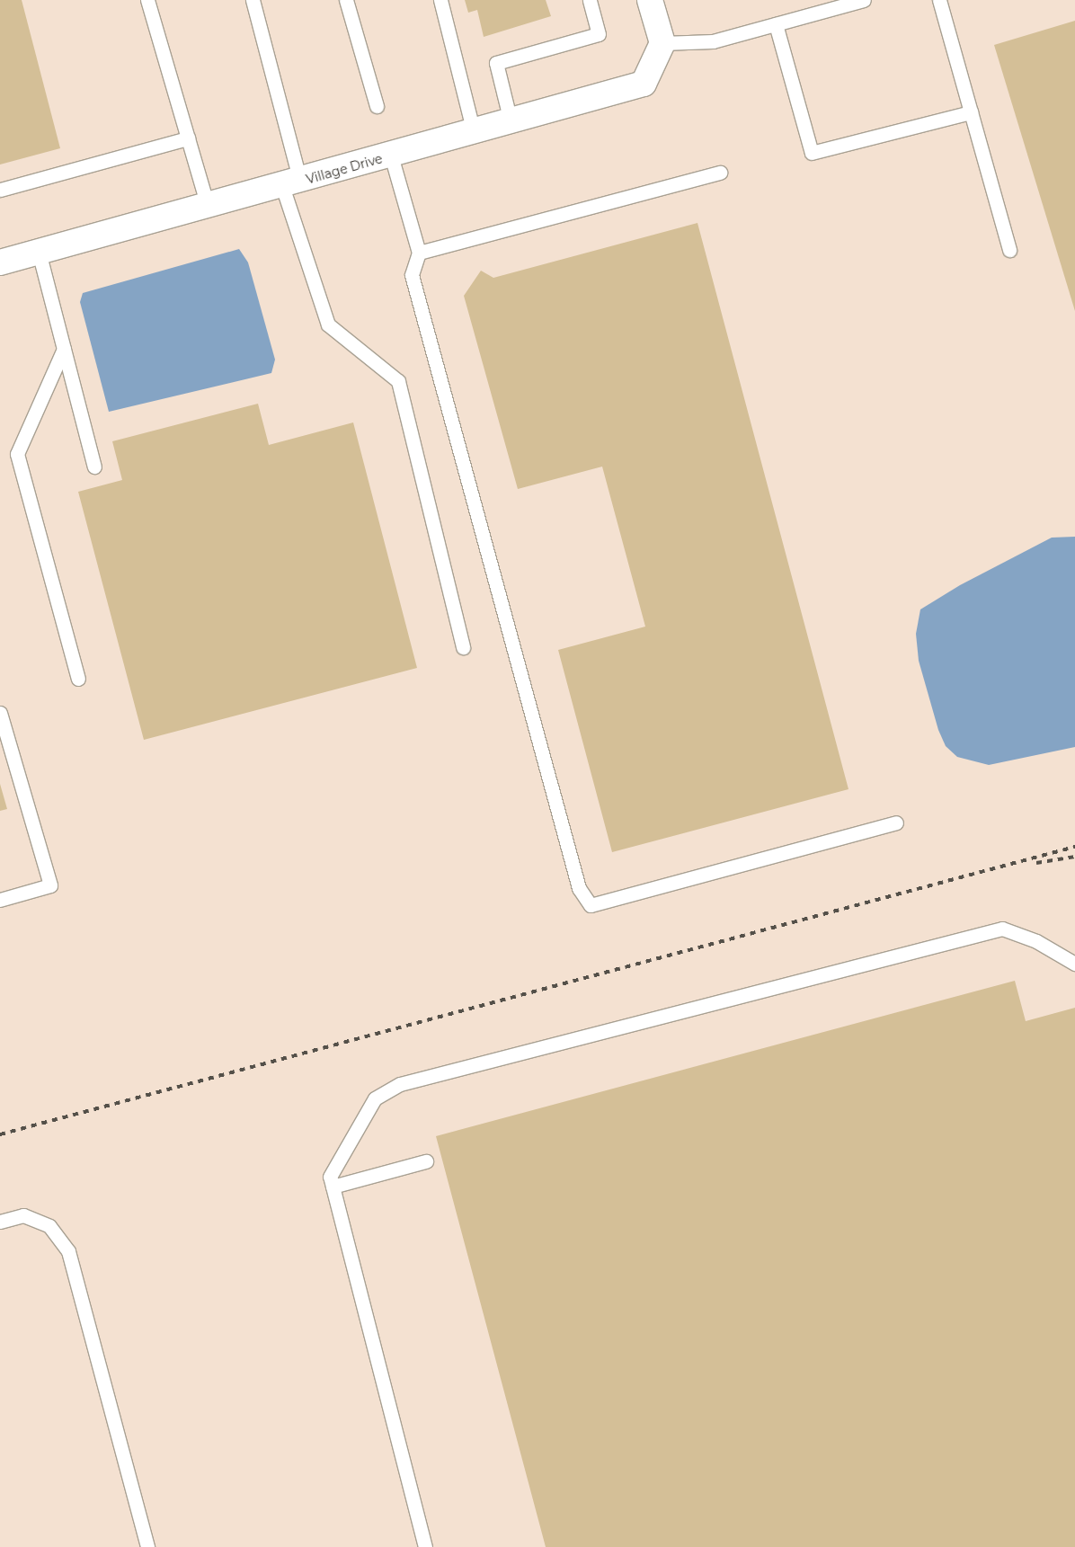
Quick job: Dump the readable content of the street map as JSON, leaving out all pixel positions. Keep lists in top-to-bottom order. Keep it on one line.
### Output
{"streets":{"street":["Village Drive"]}}
